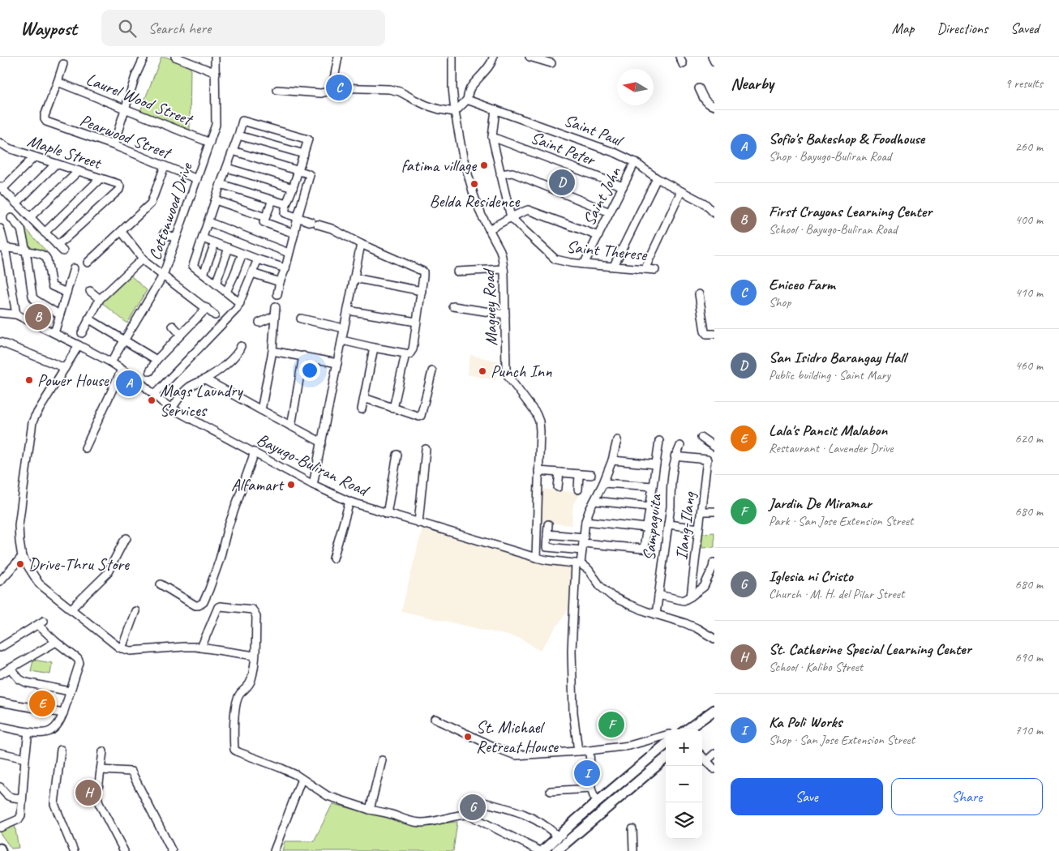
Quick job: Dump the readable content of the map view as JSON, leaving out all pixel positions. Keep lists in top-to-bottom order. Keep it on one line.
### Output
{"streets":{"street":["Laurel Wood Street","Saint Paul","Pearwood Street","Saint Peter","Maple Street","Saint John","Cottonwood Drive","Saint Therese","Maguey Road","Bayugo-Buliran Road","Ilang-Ilang","Sampaguita"]},"crossings":[["Laurel Wood Street","Pearwood Street"],["Laurel Wood Street","Cottonwood Drive"],["Saint Paul","Saint John"],["Pearwood Street","Cottonwood Drive"],["Saint Peter","Saint John"],["Saint John","Saint Therese"],["Cottonwood Drive","Bayugo-Buliran Road"],["Maguey Road","Bayugo-Buliran Road"],["Ilang-Ilang","Sampaguita"]],"places":["fatima village","Belda Residence","Punch Inn","Power House","Mags Laundry Services","Alfamart","Drive-Thru Store","St. Michael Retreat House"],"north":"left","page":{"header":"Waypost","search":"Search here","nav":["Map","Directions","Saved"],"heading":["Nearby","9 results"],"pins":["C","D","B","A","E","F","I","H","G"],"list":[{"mark":"A","name":"Sofio's Bakeshop & Foodhouse","note":"Shop · Bayugo-Buliran Road","value":"260 m"},{"mark":"B","name":"First Crayons Learning Center","note":"School · Bayugo-Buliran Road","value":"400 m"},{"mark":"C","name":"Eniceo Farm","note":"Shop","value":"410 m"},{"mark":"D","name":"San Isidro Barangay Hall","note":"Public building · Saint Mary","value":"460 m"},{"mark":"E","name":"Lala's Pancit Malabon","note":"Restaurant · Lavender Drive","value":"620 m"},{"mark":"F","name":"Jardin De Miramar","note":"Park · San Jose Extension Street","value":"680 m"},{"mark":"G","name":"Iglesia ni Cristo","note":"Church · M. H. del Pilar Street","value":"680 m"},{"mark":"H","name":"St. Catherine Special Learning Center","note":"School · Kalibo Street","value":"690 m"},{"mark":"I","name":"Ka Poli Works","note":"Shop · San Jose Extension Street","value":"710 m"}],"map_buttons":["+","−"],"buttons":["Save","Share"]}}
